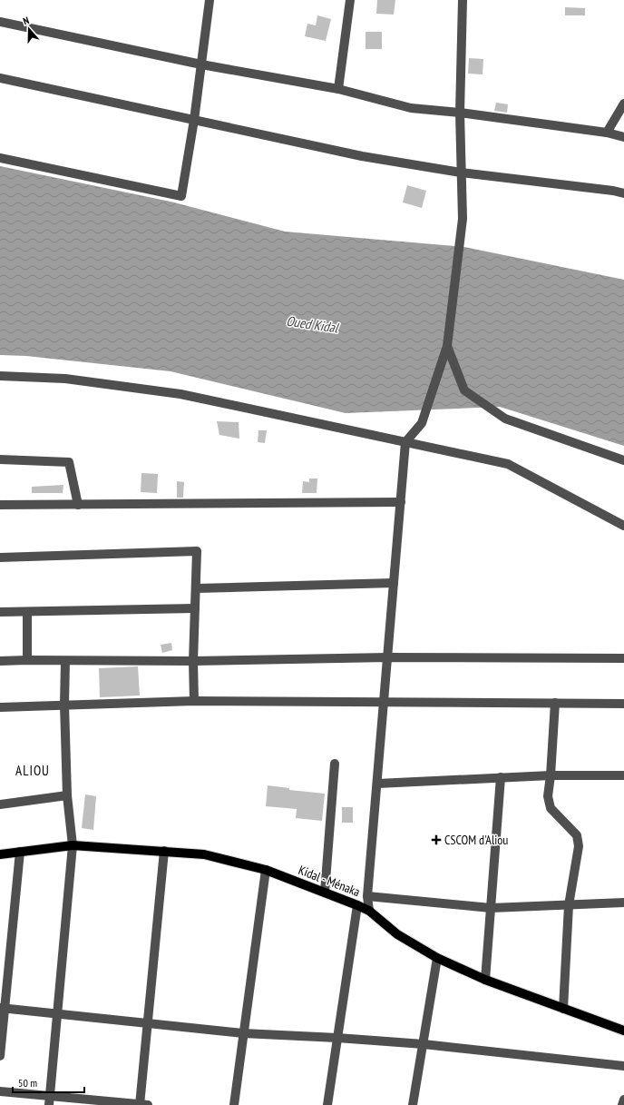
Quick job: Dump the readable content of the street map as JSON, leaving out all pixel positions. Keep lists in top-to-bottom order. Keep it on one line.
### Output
{"streets":{"main road":["Kidal - Ménaka"]},"districts":["ALIOU"],"water":["Oued Kidal"],"places":{"health":["CSCOM d'Aliou"]},"scale_bar":"50 m","north":"top"}
